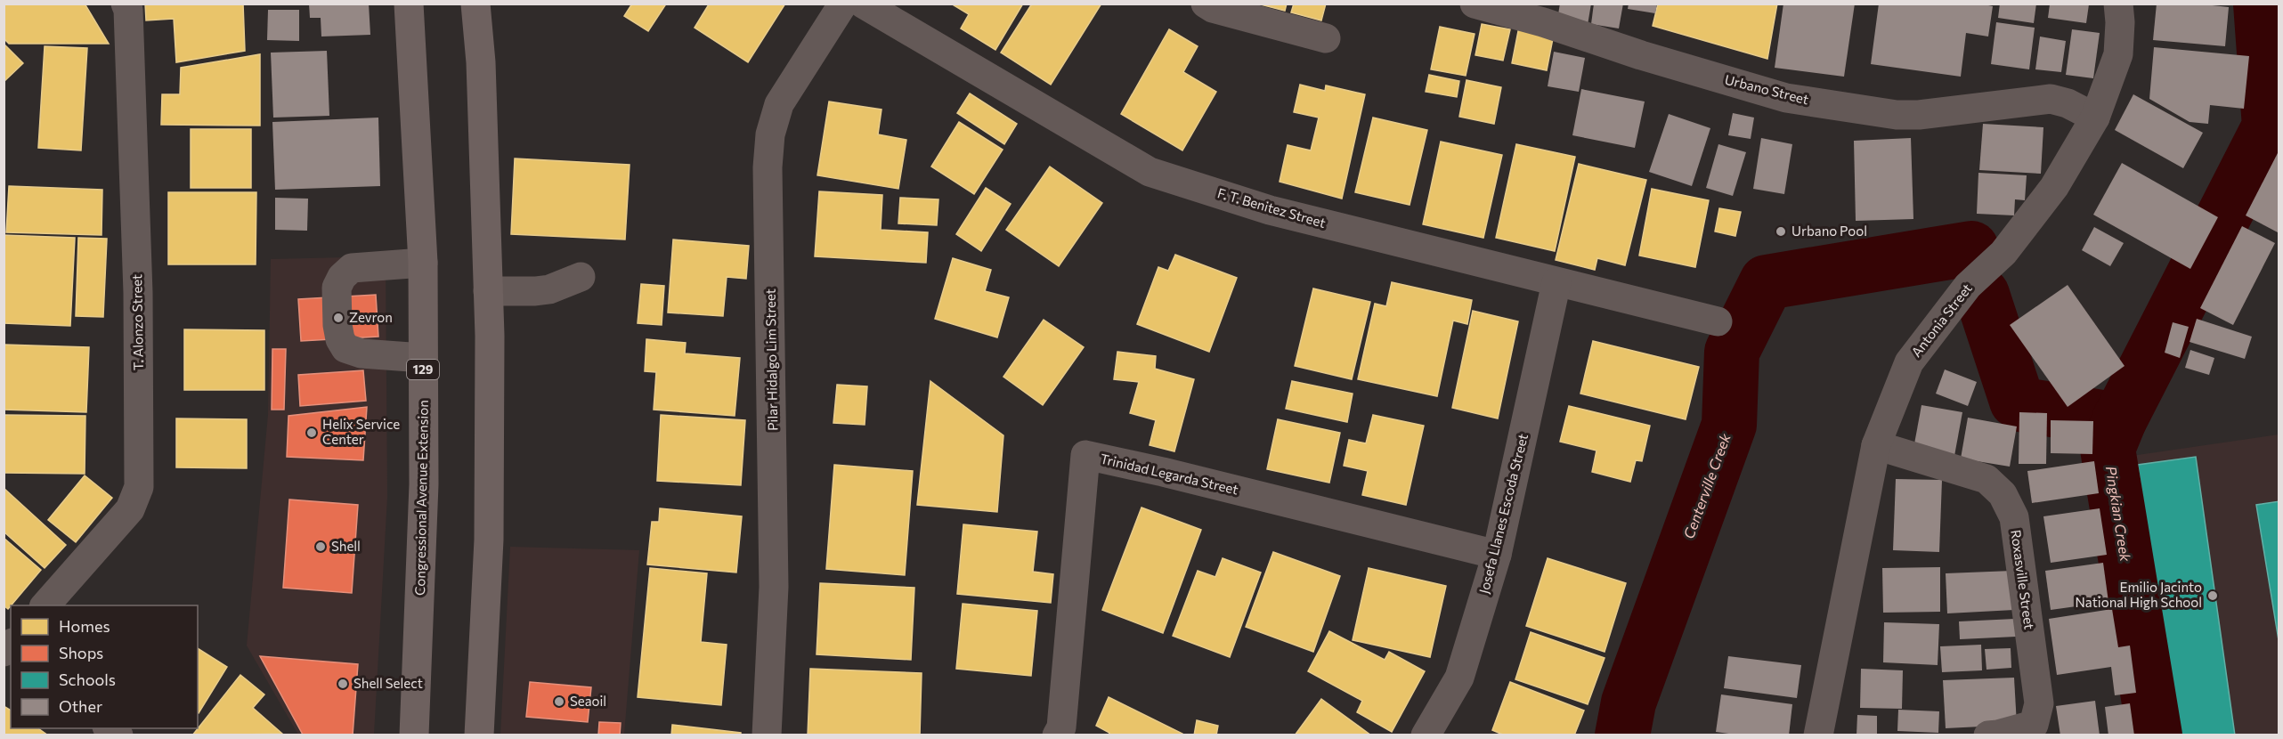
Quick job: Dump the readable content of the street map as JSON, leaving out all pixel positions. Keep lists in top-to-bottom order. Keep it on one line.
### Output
{"streets":{"main road":["129","Congressional Avenue Extension"],"street":["Urbano Street","F. T. Benitez Street","Antonia Street","T. Alonzo Street","Pilar Hidalgo Lim Street","Trinidad Legarda Street","Josefa Llanes Escoda Street","Roxasville Street"]},"crossings":[["Urbano Street","Antonia Street"],["F. T. Benitez Street","Josefa Llanes Escoda Street"],["Antonia Street","Roxasville Street"],["Trinidad Legarda Street","Josefa Llanes Escoda Street"]],"water":["Centerville Creek","Pingkian Creek"],"places":["Urbano Pool","Zevron","Helix Service Center","Shell","Emilio Jacinto National High School","Shell Select","Seaoil"],"legend":["Homes","Shops","Schools","Other"]}
